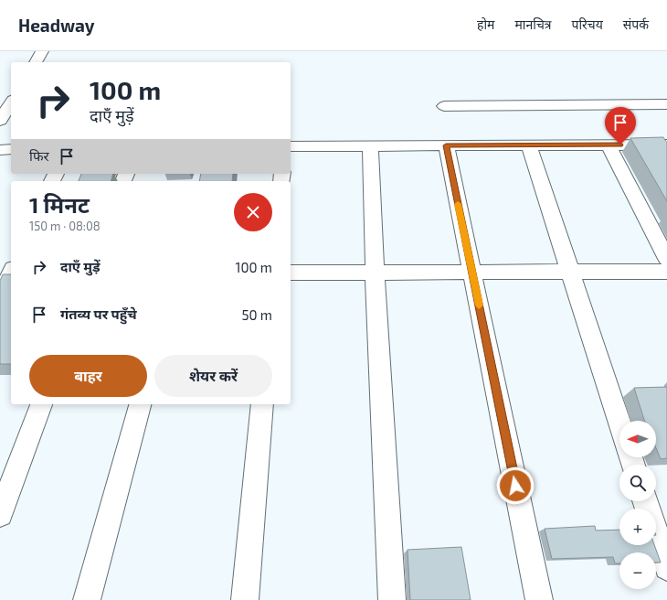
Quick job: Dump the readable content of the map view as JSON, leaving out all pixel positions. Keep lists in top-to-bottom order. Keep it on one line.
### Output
{"north":"left","page":{"header":"Headway","nav":["होम","मानचित्र","परिचय","संपर्क"],"turn":["100 m","दाएँ मुड़ें"],"then":"फिर","heading":["1 मिनट","150 m · 08:08"],"list":[{"name":"दाएँ मुड़ें","value":"100 m"},{"name":"गंतव्य पर पहुँचे","value":"50 m"}],"buttons":["बाहर","शेयर करें"],"map_buttons":["+","−"]}}
